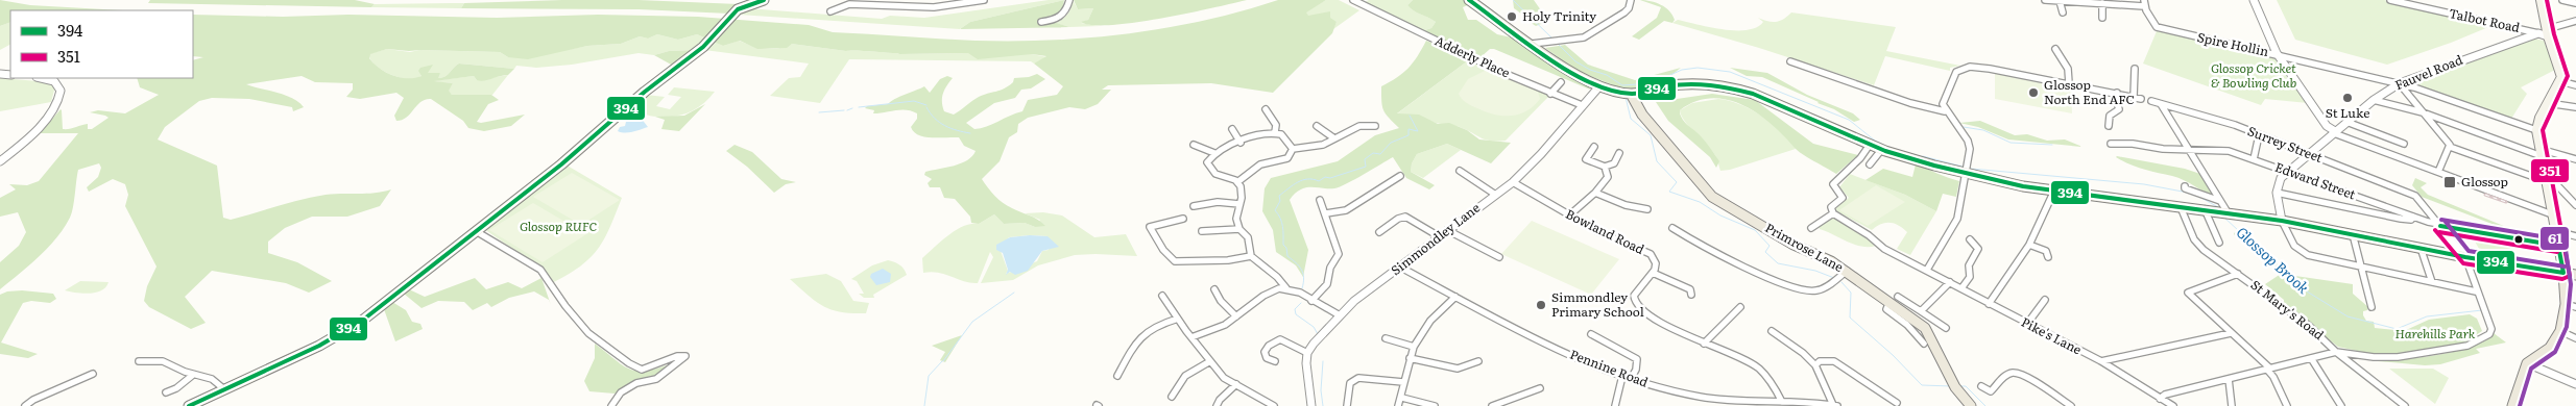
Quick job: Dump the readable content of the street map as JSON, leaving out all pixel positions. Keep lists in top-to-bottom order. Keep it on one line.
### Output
{"streets":{"main road":["Primrose Lane"],"street":["Talbot Road","Spire Hollin","Adderly Place","Fauvel Road","Surrey Street","Edward Street","Bowland Road","Simmondley Lane","St Mary's Road","Pike's Lane","Pennine Road"]},"crossings":[["Talbot Road","Fauvel Road"],["Spire Hollin","Fauvel Road"],["Adderly Place","Simmondley Lane"],["Fauvel Road","Surrey Street"],["Fauvel Road","Edward Street"],["Surrey Street","Edward Street"],["Bowland Road","Simmondley Lane"],["Simmondley Lane","Pennine Road"]],"water":["Glossop Brook"],"parks":["Glossop Cricket & Bowling Club","Glossop RUFC","Harehills Park"],"places":{"other":["Holy Trinity","Glossop North End AFC","St Luke","Simmondley Primary School"],"transit":["Glossop"]},"lines":["transit line 394","transit line 351","transit line 61"],"legend":["394","351"]}
